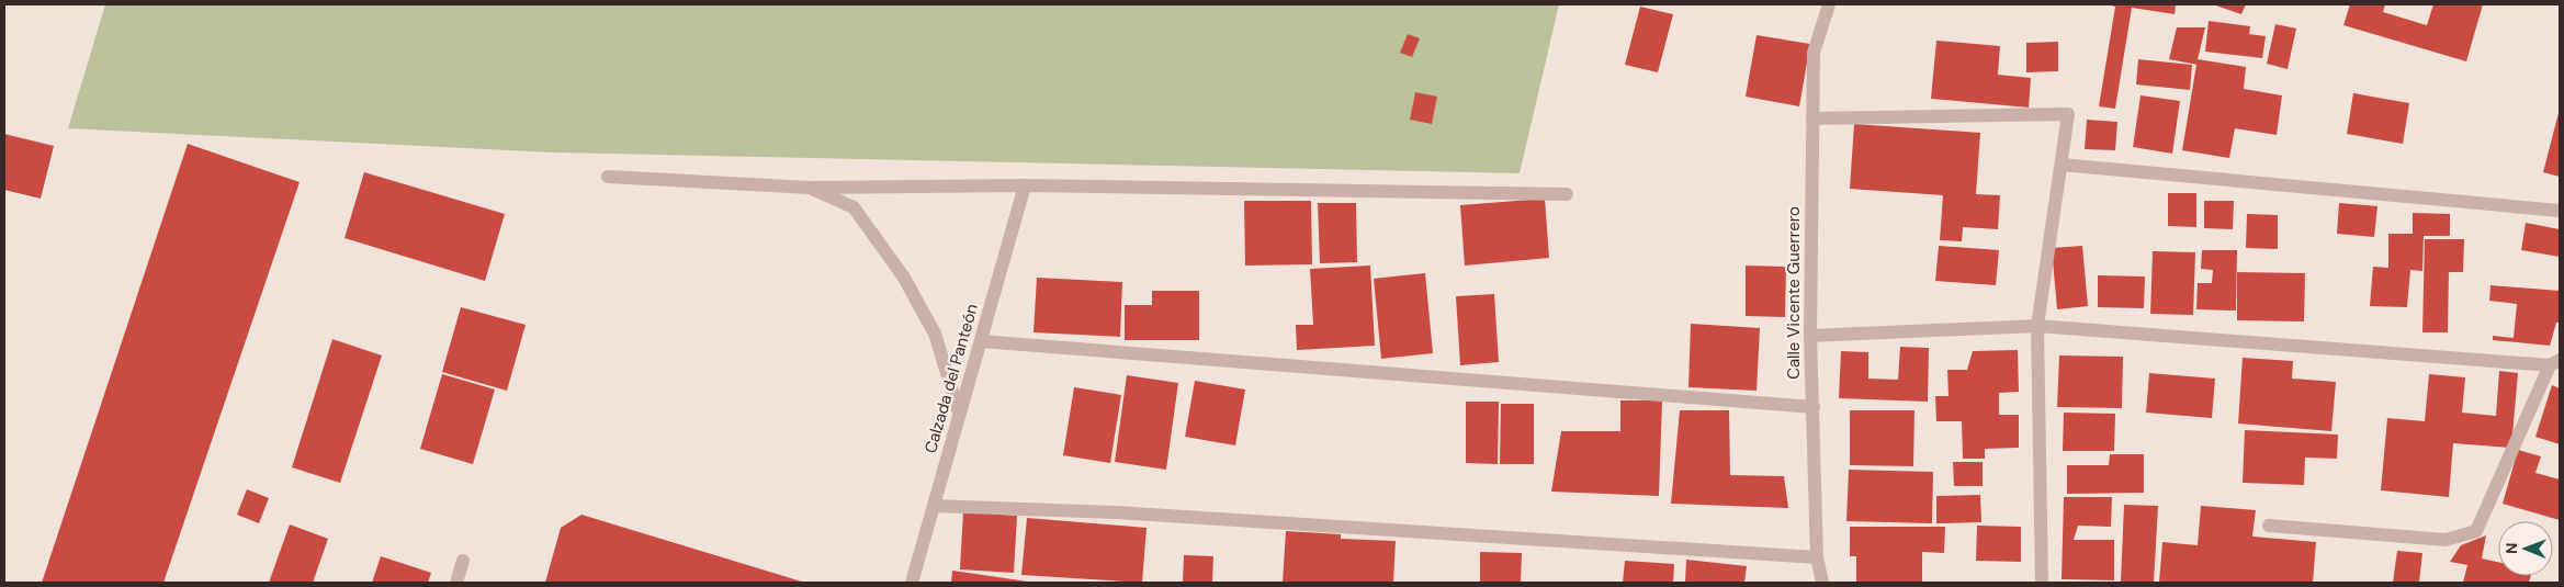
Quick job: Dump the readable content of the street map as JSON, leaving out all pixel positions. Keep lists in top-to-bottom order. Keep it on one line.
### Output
{"streets":{"street":["Calle Vicente Guerrero","Calzada del Panteón"]},"north":"left"}
